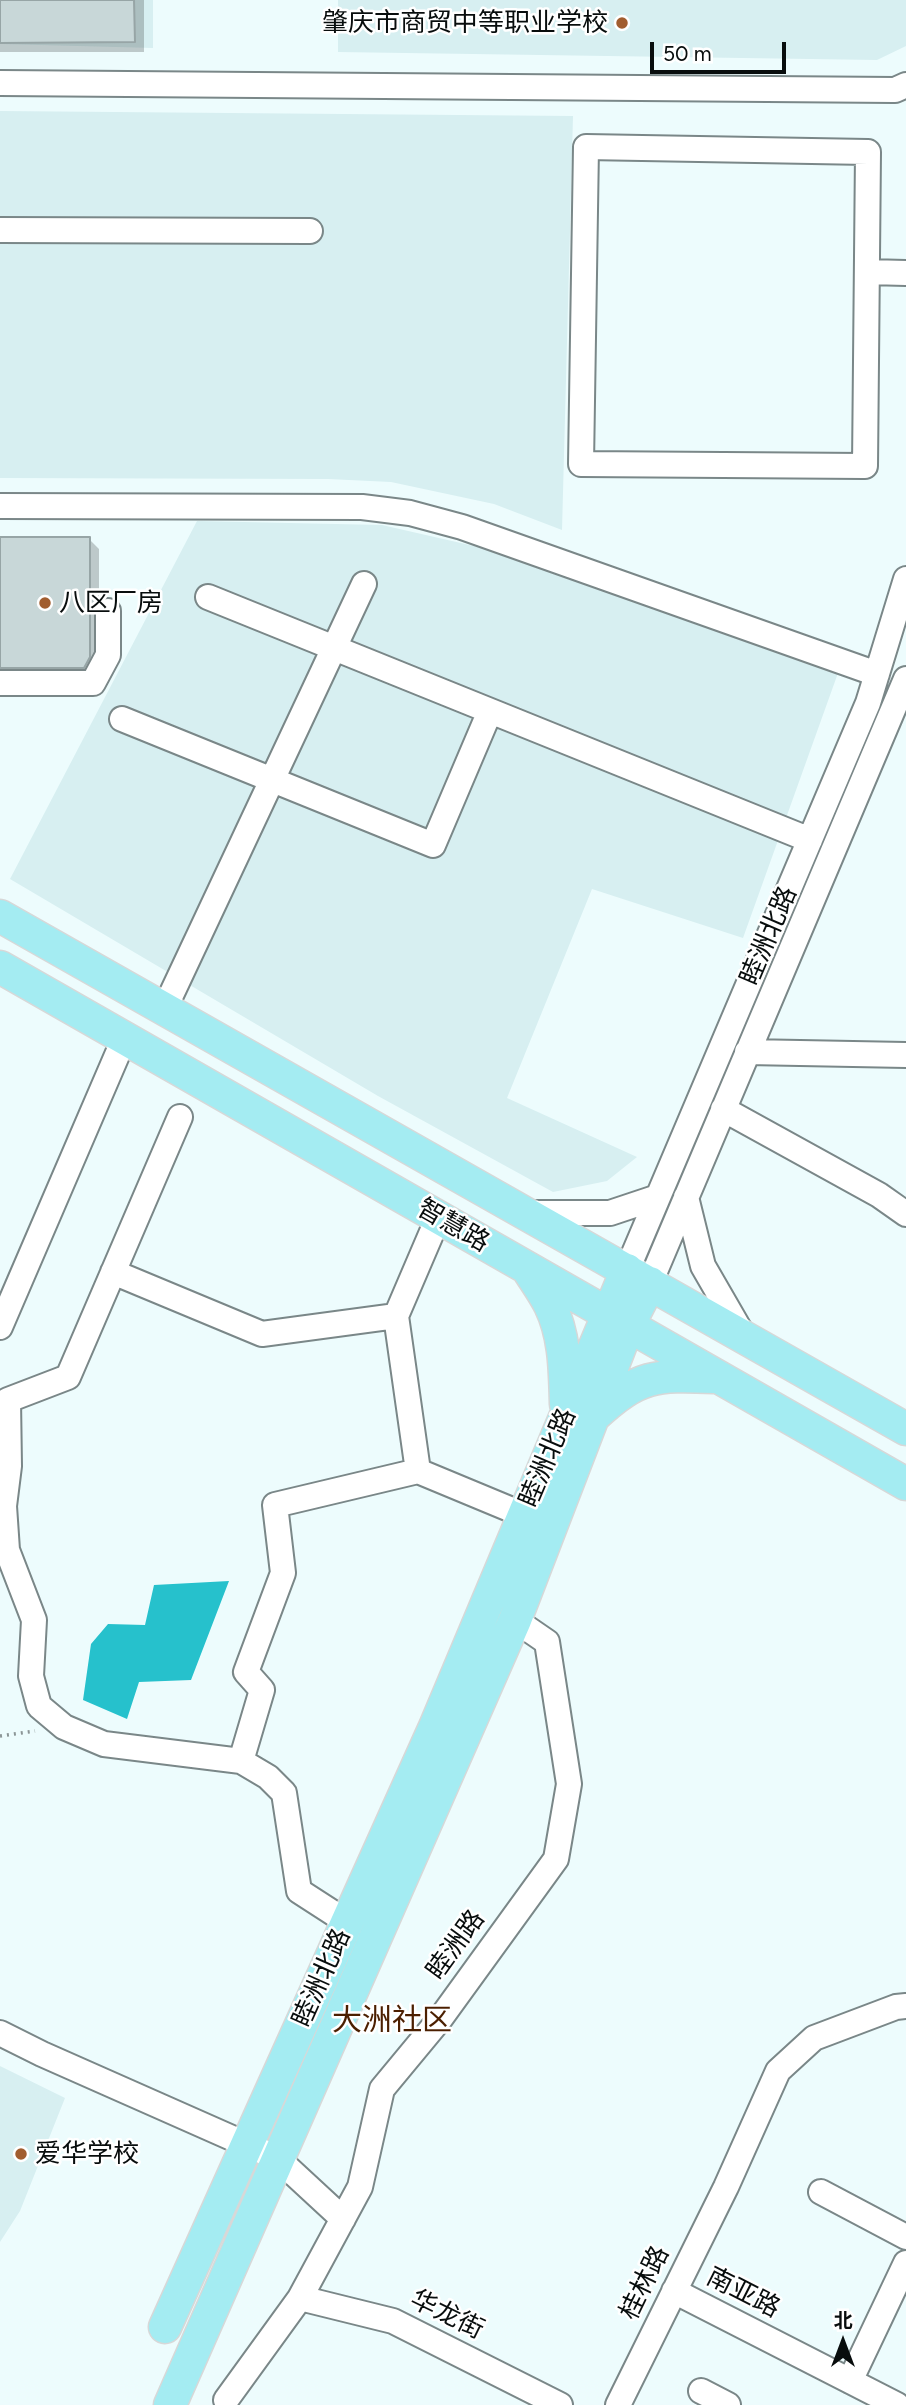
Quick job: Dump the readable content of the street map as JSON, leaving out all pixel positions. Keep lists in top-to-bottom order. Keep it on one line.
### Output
{"streets":{"main road":["睦洲北路","智慧路"],"street":["睦洲路","桂林路","南亚路","华龙街"]},"crossings":[["睦洲北路","智慧路"],["睦洲北路","睦洲路"],["睦洲路","华龙街"],["桂林路","南亚路"]],"districts":["大洲社区"],"places":["肇庆市商贸中等职业学校","八区厂房","爱华学校"],"scale_bar":"50 m","north":"top"}
